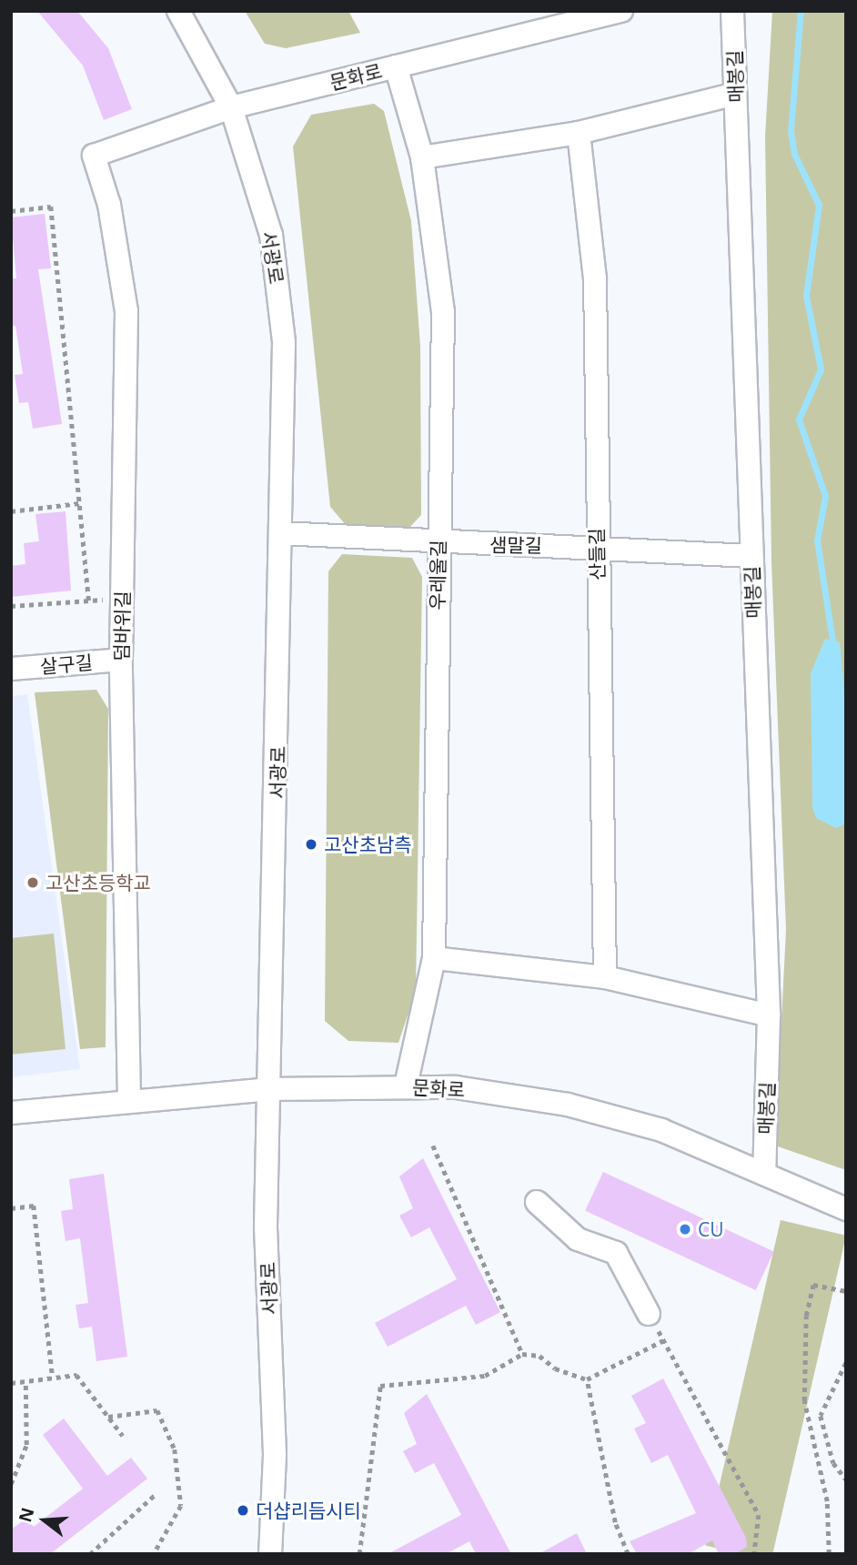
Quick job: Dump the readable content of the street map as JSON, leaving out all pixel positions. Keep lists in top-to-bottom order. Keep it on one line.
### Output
{"streets":{"street":["문화로","매봉길","서광로","샘말길","산들길","우레울길","덤바위길","살구길"]},"crossings":[["문화로","매봉길"],["문화로","서광로"],["문화로","우레울길"],["문화로","덤바위길"],["매봉길","샘말길"],["서광로","샘말길"],["샘말길","산들길"],["샘말길","우레울길"],["덤바위길","살구길"]],"places":["고산초남측","고산초등학교","CU","더샵리듬시티"],"north":"left"}
